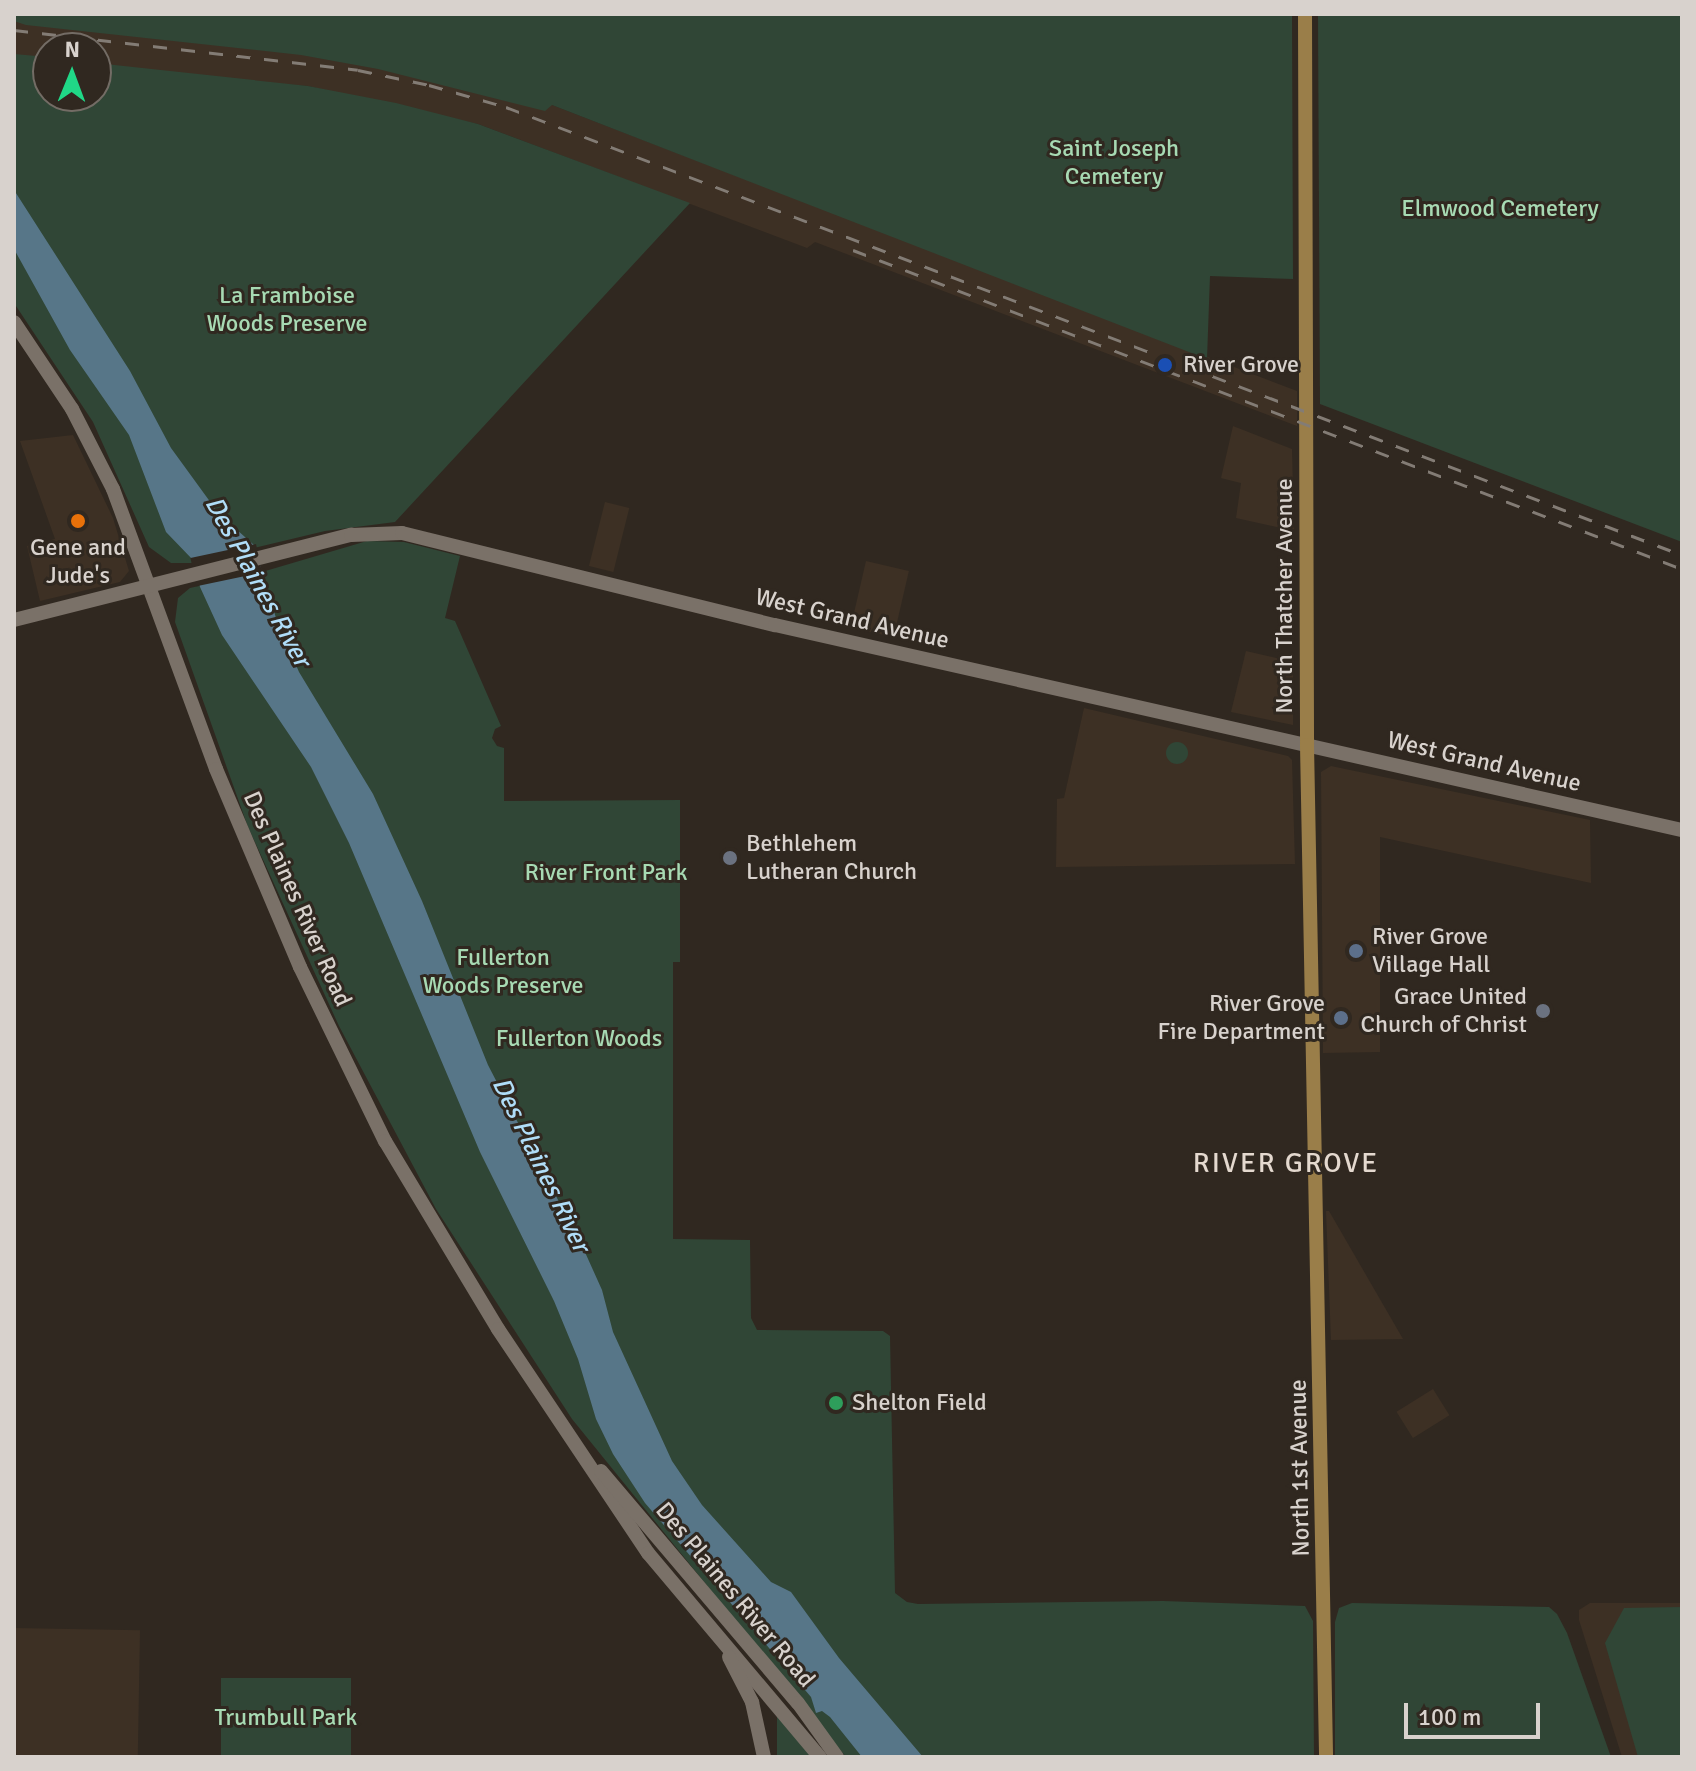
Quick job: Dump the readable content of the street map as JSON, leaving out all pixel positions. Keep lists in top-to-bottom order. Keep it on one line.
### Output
{"streets":{"main road":["North Thatcher Avenue","West Grand Avenue","Des Plaines River Road","North 1st Avenue"]},"crossings":[["North Thatcher Avenue","West Grand Avenue"],["North Thatcher Avenue","North 1st Avenue"],["West Grand Avenue","Des Plaines River Road"]],"districts":["RIVER GROVE"],"water":["Des Plaines River"],"parks":["Saint Joseph Cemetery","Elmwood Cemetery","La Framboise Woods Preserve","River Front Park","Fullerton Woods Preserve","Fullerton Woods","Trumbull Park"],"places":["River Grove","Gene and Jude's","Bethlehem Lutheran Church","River Grove Village Hall","Grace United Church of Christ","River Grove Fire Department","Shelton Field"],"scale_bar":"100 m","north":"top"}
